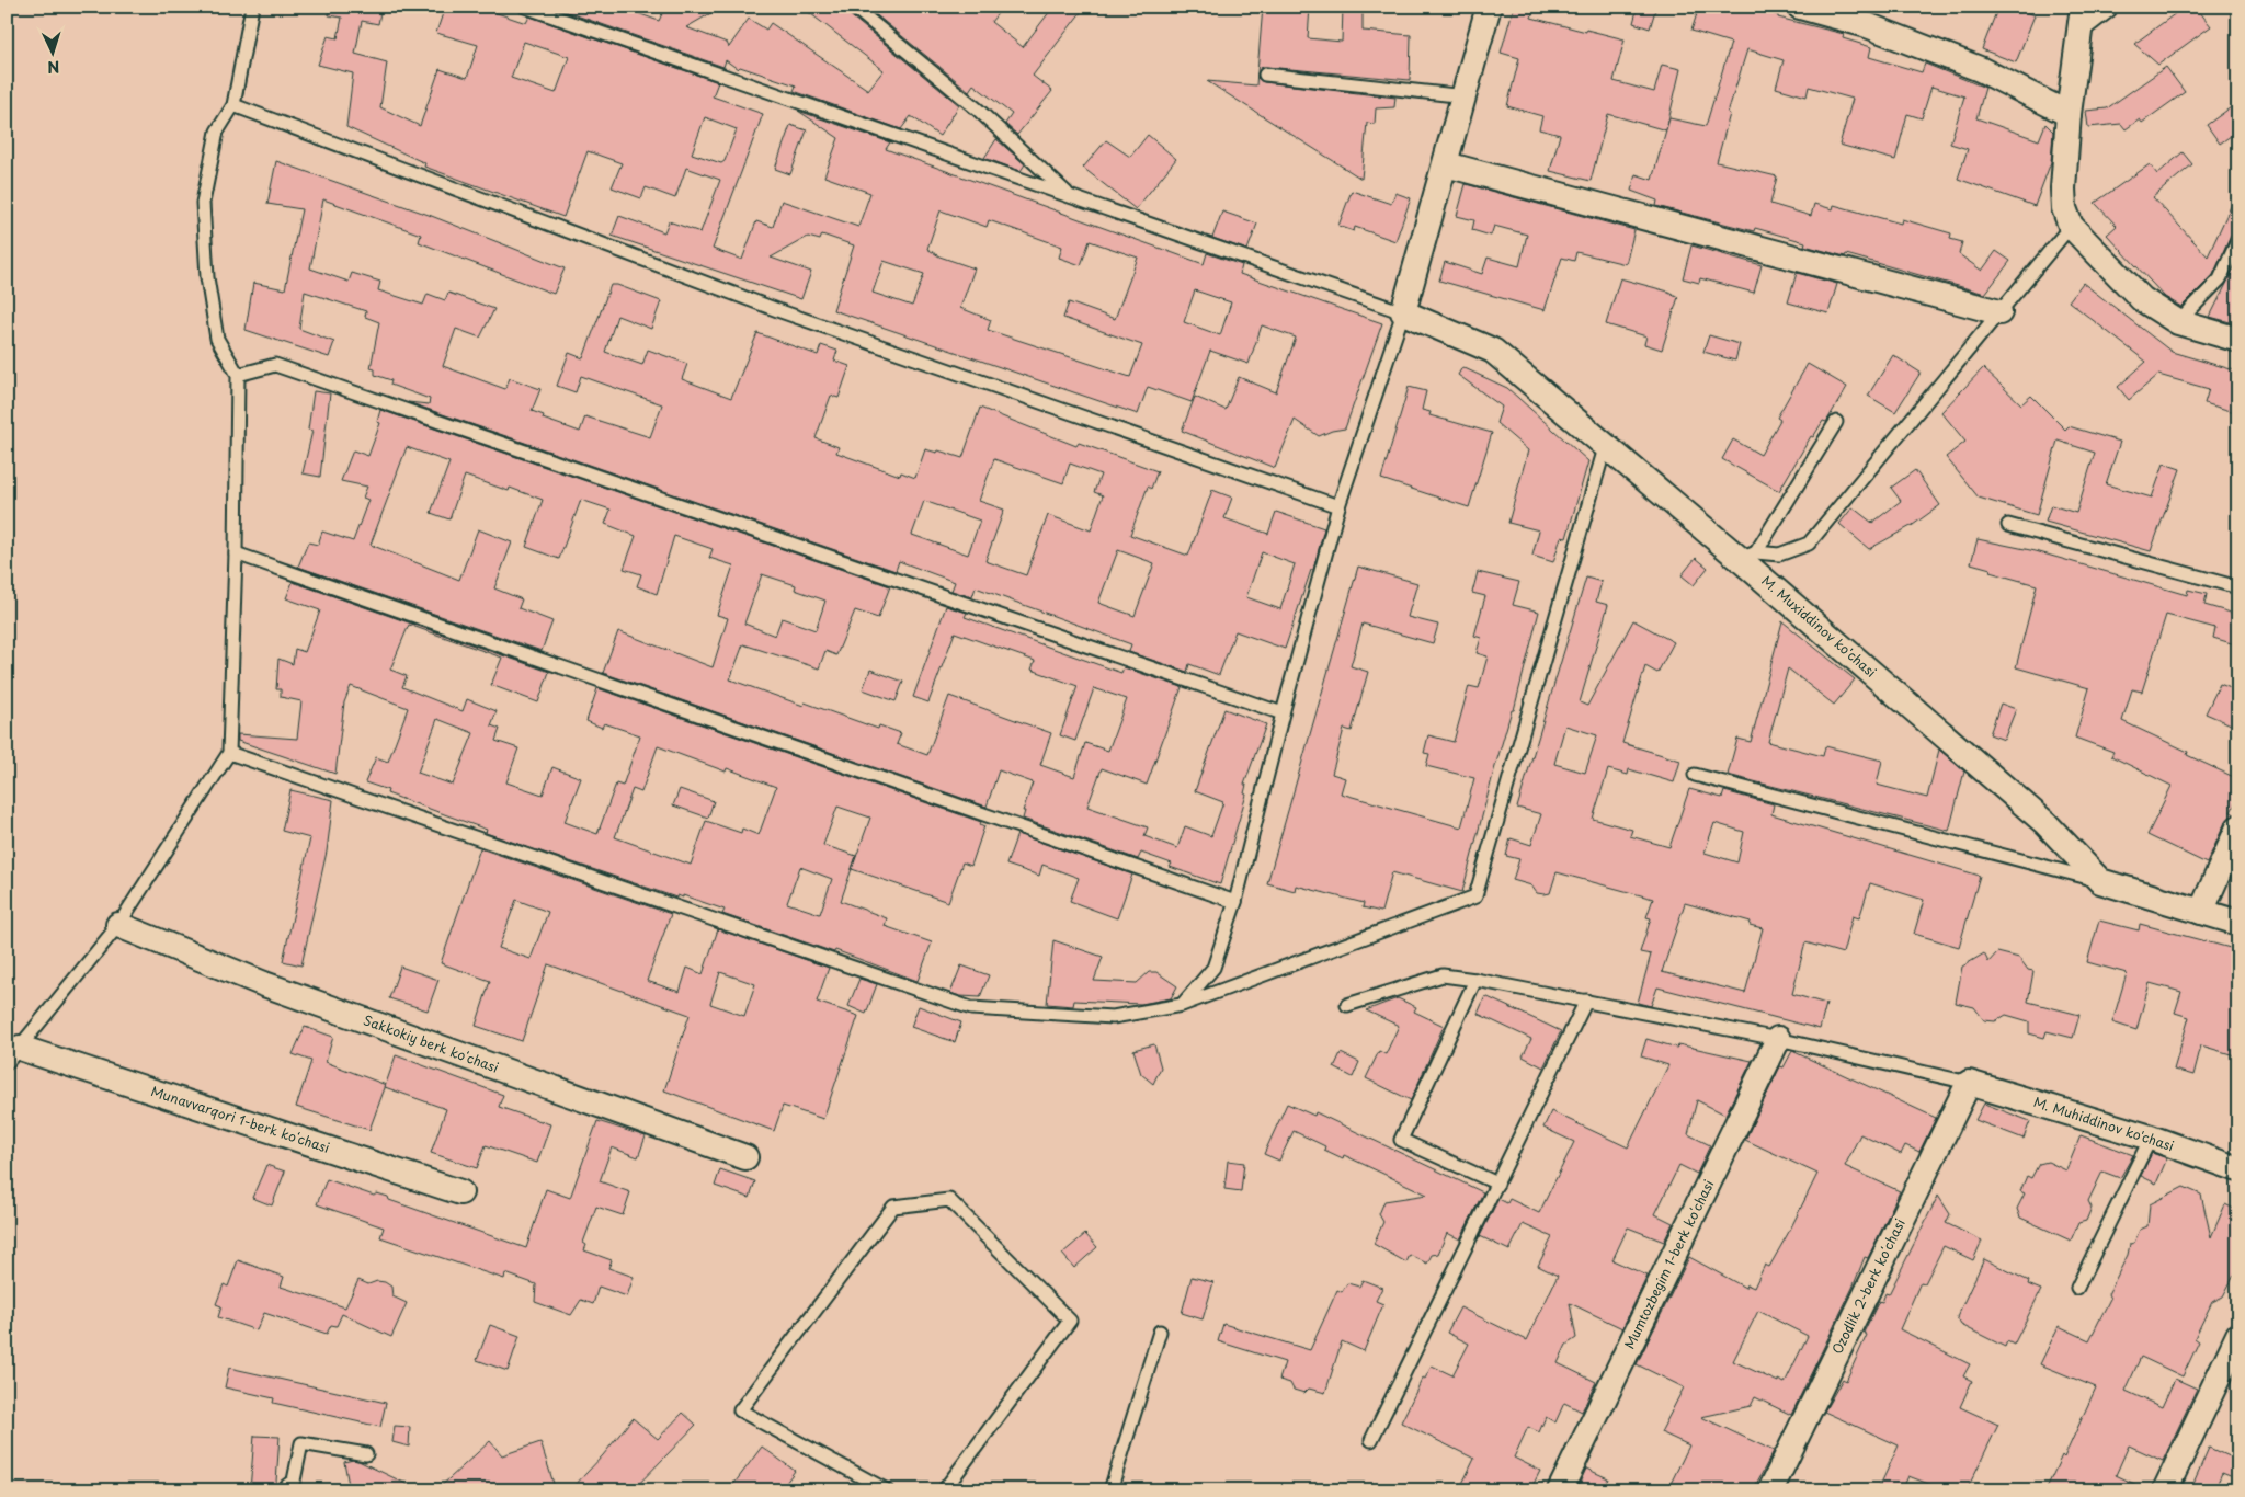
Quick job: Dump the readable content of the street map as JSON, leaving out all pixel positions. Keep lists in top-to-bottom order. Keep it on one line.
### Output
{"streets":{"street":["M. Muxiddinov ko'chasi","Sakkokiy berk koʻchasi","Munavvarqori 1-berk koʻchasi","M. Muhiddinov ko'chasi","Mumtozbegim 1-berk koʻchasi","Ozodlik 2-berk koʻchasi"]},"crossings":[["M. Muhiddinov ko'chasi","Ozodlik 2-berk koʻchasi"]],"north":"bottom"}
